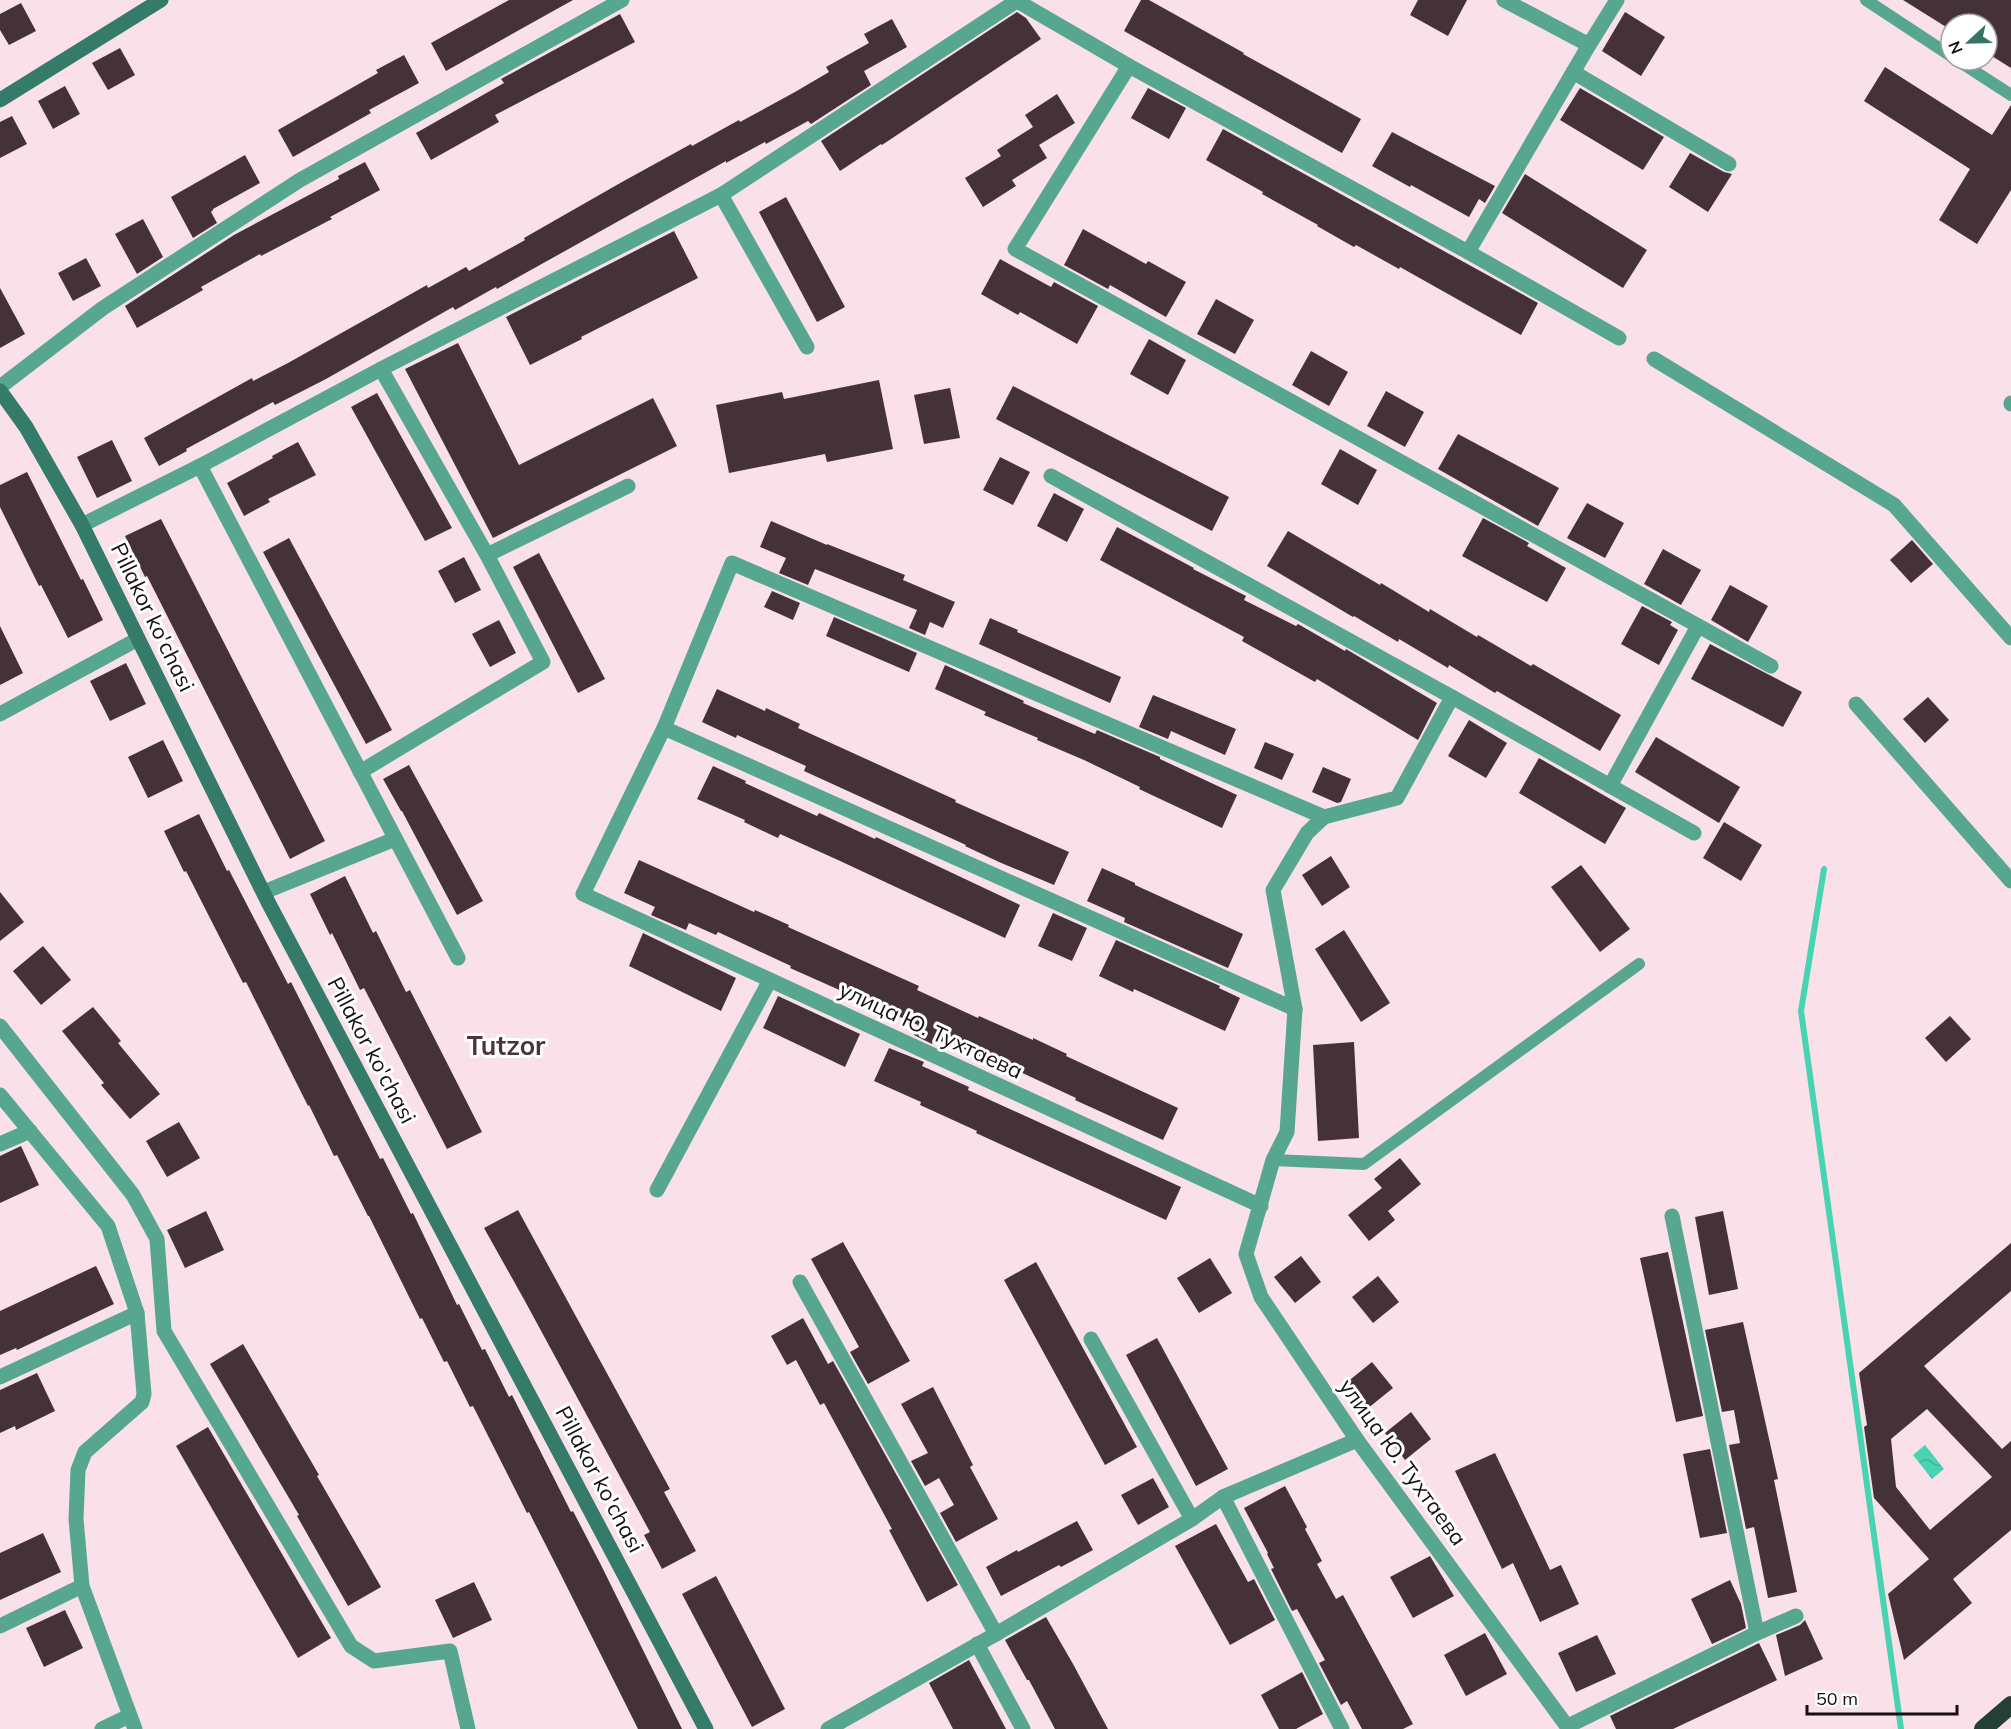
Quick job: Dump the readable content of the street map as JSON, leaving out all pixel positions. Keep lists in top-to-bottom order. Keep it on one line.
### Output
{"streets":{"street":["Pillakor ko'chasi","улица Ю. Тухтаева"]},"districts":["Tutzor"],"scale_bar":"50 m","north":"left"}
